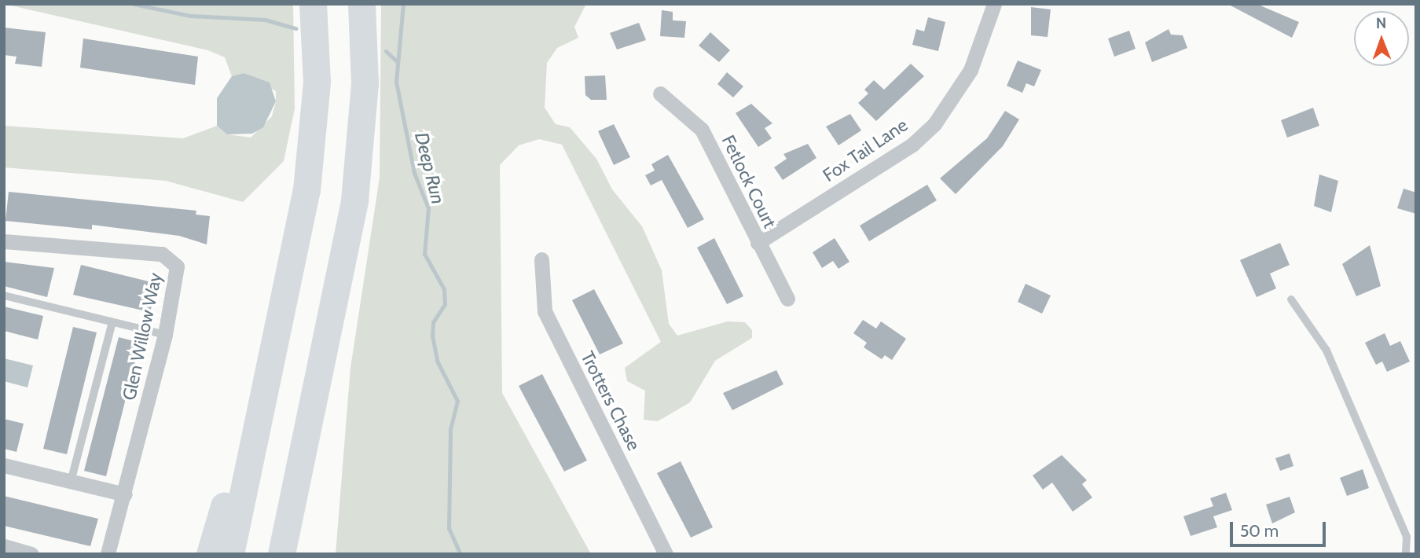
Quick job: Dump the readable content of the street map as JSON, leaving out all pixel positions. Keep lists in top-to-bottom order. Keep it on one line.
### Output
{"streets":{"street":["Fox Tail Lane","Fetlock Court","Glen Willow Way","Trotters Chase"]},"crossings":[["Fox Tail Lane","Fetlock Court"]],"water":["Deep Run"],"scale_bar":"50 m","north":"top"}
